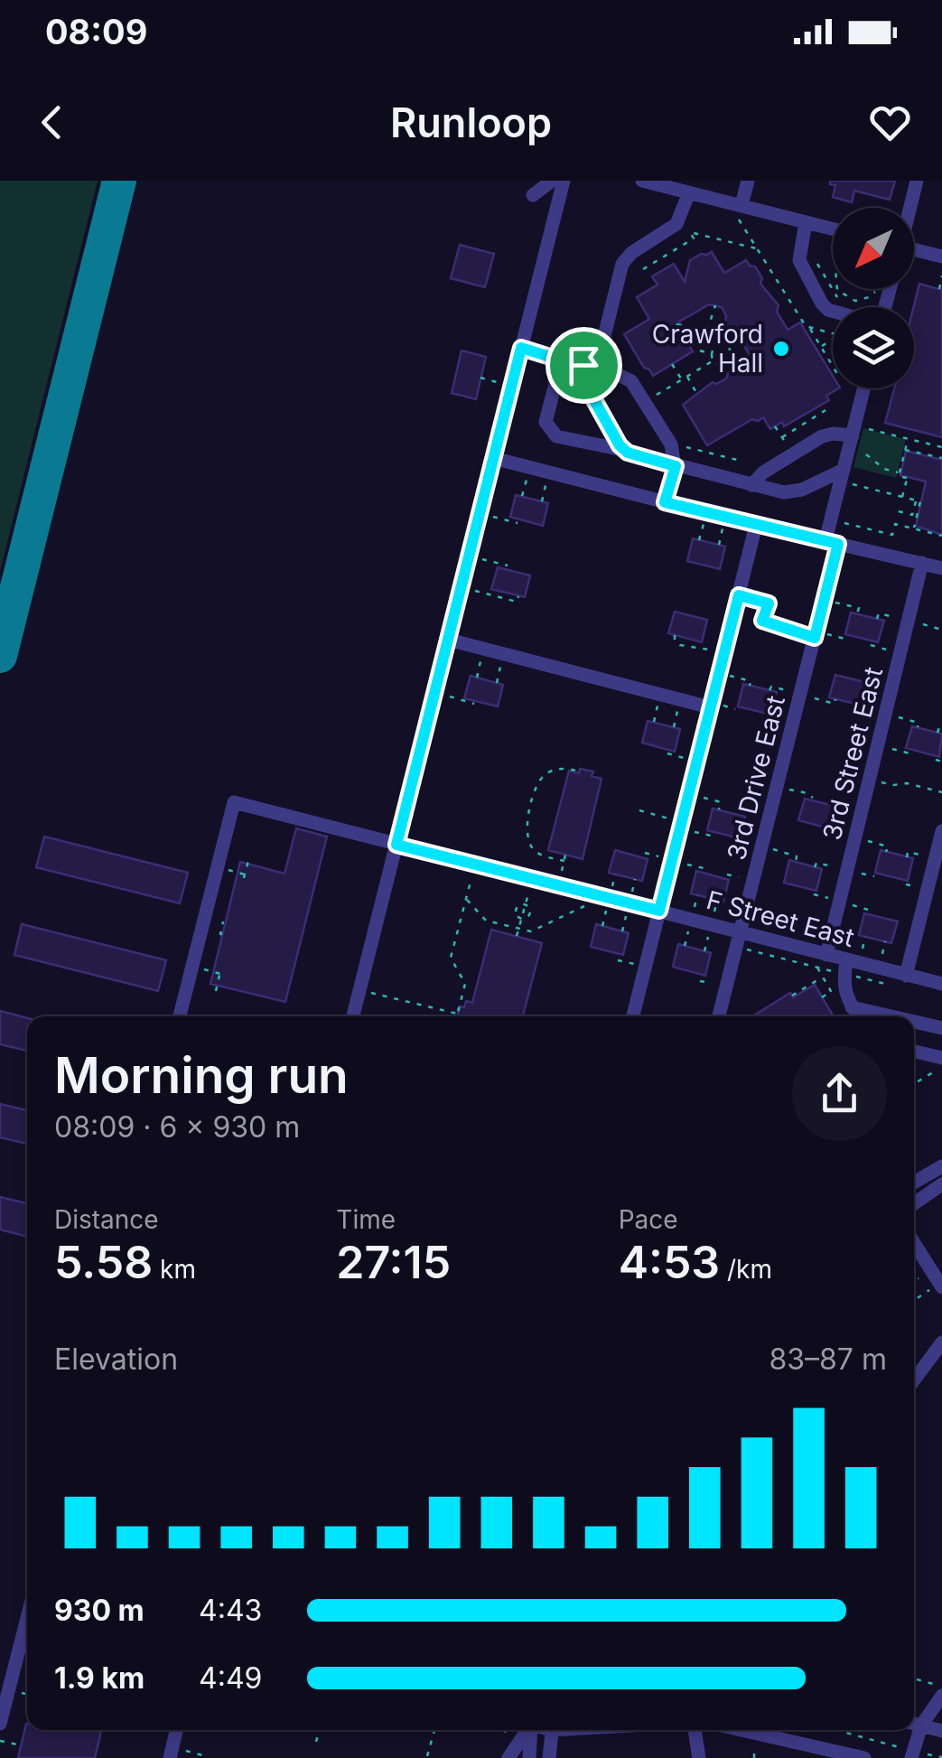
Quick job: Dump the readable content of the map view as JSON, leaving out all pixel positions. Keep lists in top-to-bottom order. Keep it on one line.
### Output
{"streets":{"street":["3rd Street East","3rd Drive East","F Street East"]},"crossings":[["3rd Street East","F Street East"],["3rd Drive East","F Street East"]],"places":["Crawford Hall"],"north":"bottom left","page":{"status":"08:09","header":"Runloop","heading":["Morning run","08:09 · 6 × 930 m"],"stats":[["Distance","5.58 km"],["Time","27:15"],["Pace","4:53 /km"]],"chart":["Elevation","83–87 m"],"list":[{"name":"930 m","note":"4:43"},{"name":"1.9 km","note":"4:49"}]}}
